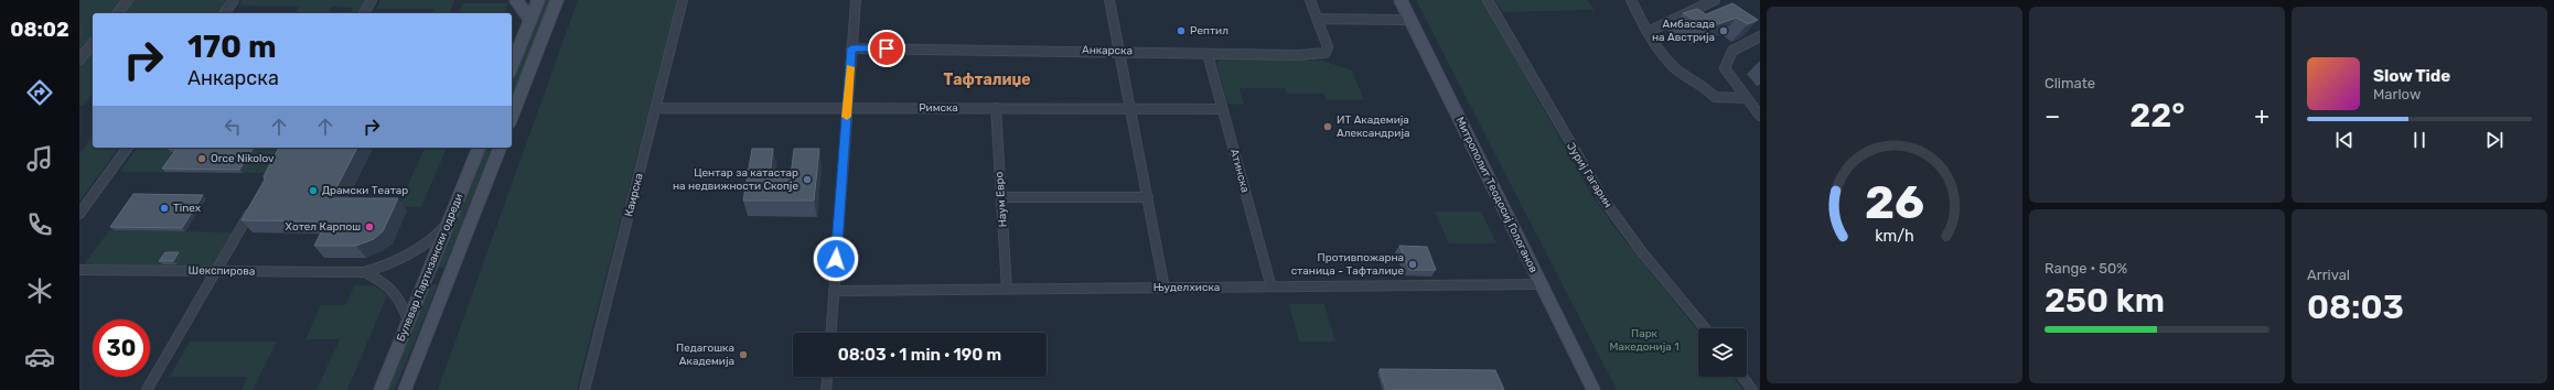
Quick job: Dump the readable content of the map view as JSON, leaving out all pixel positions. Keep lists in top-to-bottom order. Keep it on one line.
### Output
{"streets":{"street":["Анкарска","Римска","Атинска","Јуриј Гагарин","Каирска","Митрополит Теодосиј Гологанов","Наум Евро","Булевар Партизански одреди","Шекспирова","Њуделхиска"]},"crossings":[["Анкарска","Атинска"],["Римска","Атинска"],["Римска","Каирска"],["Римска","Наум Евро"],["Атинска","Њуделхиска"],["Митрополит Теодосиј Гологанов","Њуделхиска"],["Наум Евро","Њуделхиска"],["Булевар Партизански одреди","Шекспирова"]],"districts":["Тафталиџе"],"parks":["Парк Македонија 1"],"places":["Рептил","Амбасада на Австрија","ИТ Академија Александрија","Orce Nikolov","Центар за катастар на недвижности Скопје","Драмски Театар","Tinex","Хотел Карпош","Противпожарна станица - Тафталиџе","Педагошка Академија"],"page":{"tabs":"08:02","tile":["Climate",["Range · 50%","250 km"],["Arrival","08:03"]],"turn":["170 m","Анкарска"],"song":["Slow Tide","Marlow"],"heat":["−","22°","+"],"limit":"30","trip":"08:03 · 1 min · 190 m","gauge":["26","km/h"]}}
